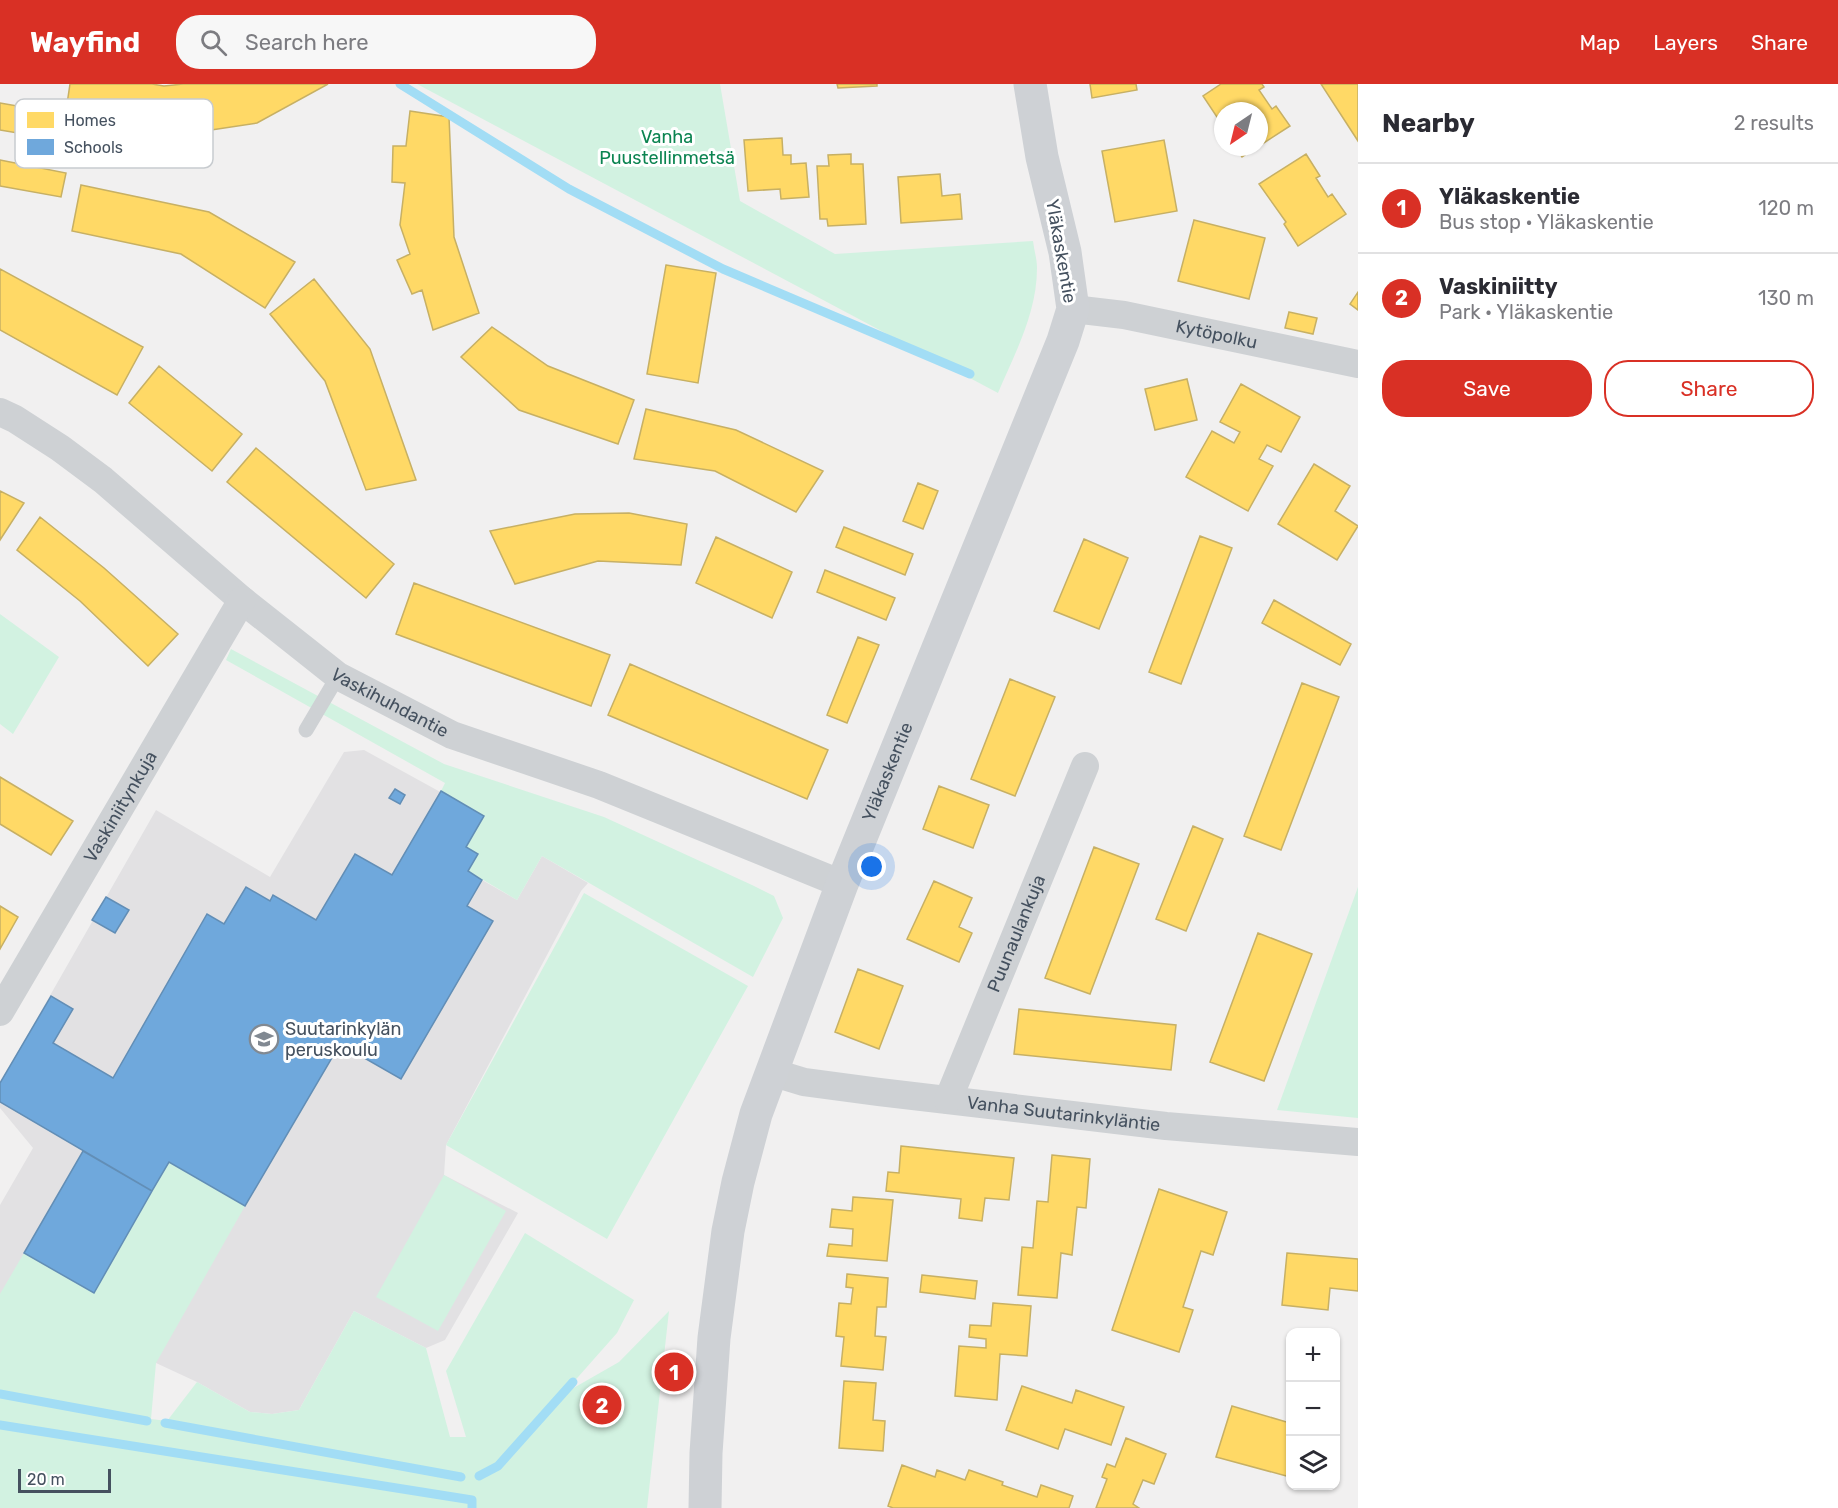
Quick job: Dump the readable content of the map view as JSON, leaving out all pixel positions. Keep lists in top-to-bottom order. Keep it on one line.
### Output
{"streets":{"street":["Yläkaskentie","Kytöpolku","Vaskihuhdantie","Vaskiniitynkuja","Puunaulankuja","Vanha Suutarinkyläntie"]},"crossings":[["Yläkaskentie","Kytöpolku"],["Yläkaskentie","Vaskihuhdantie"],["Yläkaskentie","Vanha Suutarinkyläntie"],["Vaskihuhdantie","Vaskiniitynkuja"],["Puunaulankuja","Vanha Suutarinkyläntie"]],"parks":["Vanha Puustellinmetsä"],"places":{"school or university":["Suutarinkylän peruskoulu"]},"legend":["Homes","Schools"],"scale_bar":"20 m","north":"bottom left","page":{"header":"Wayfind","search":"Search here","nav":["Map","Layers","Share"],"heading":["Nearby","2 results"],"list":[{"mark":"1","name":"Yläkaskentie","note":"Bus stop · Yläkaskentie","value":"120 m"},{"mark":"2","name":"Vaskiniitty","note":"Park · Yläkaskentie","value":"130 m"}],"buttons":["Save","Share"],"map_buttons":["+","−"],"pins":["1","2"],"scale":"20 m"}}
